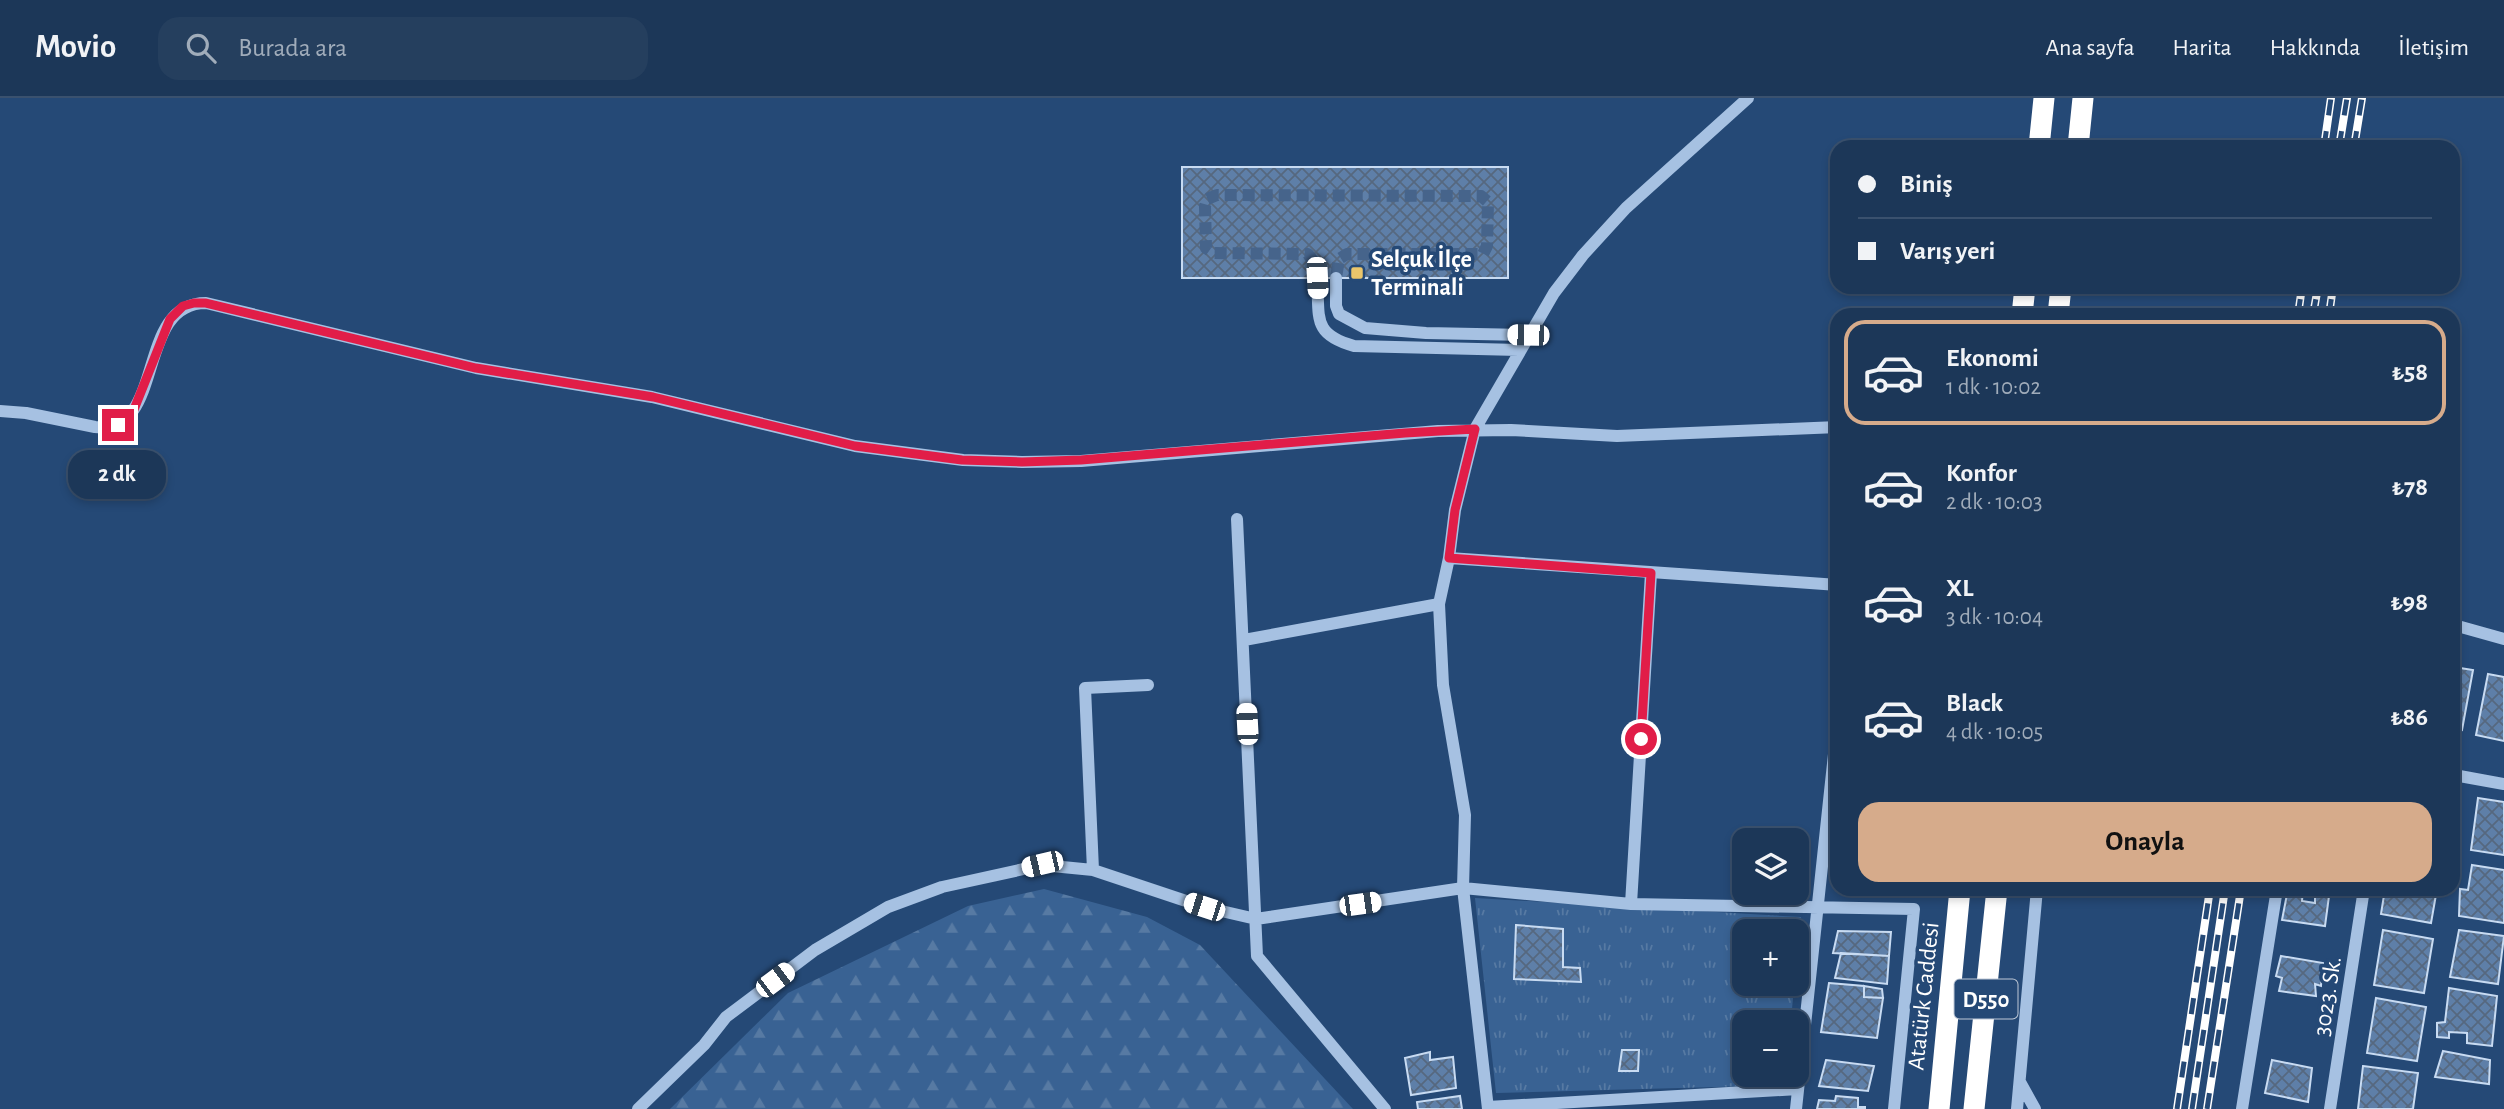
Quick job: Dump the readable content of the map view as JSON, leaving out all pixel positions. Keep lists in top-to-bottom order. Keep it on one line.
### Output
{"streets":{"highway":["Atatürk Caddesi","D550"],"street":["3023. Sk."]},"places":{"transit":["Selçuk İlçe Terminali"]},"page":{"header":"Movio","search":"Burada ara","nav":["Ana sayfa","Harita","Hakkında","İletişim"],"banner":["Biniş","Varış yeri"],"list":[{"name":"Ekonomi","note":"1 dk · 10:02","value":"₺58"},{"name":"Konfor","note":"2 dk · 10:03","value":"₺78"},{"name":"XL","note":"3 dk · 10:04","value":"₺98"},{"name":"Black","note":"4 dk · 10:05","value":"₺86"}],"bubble":"2 dk","buttons":"Onayla","map_buttons":["+","−"]}}
